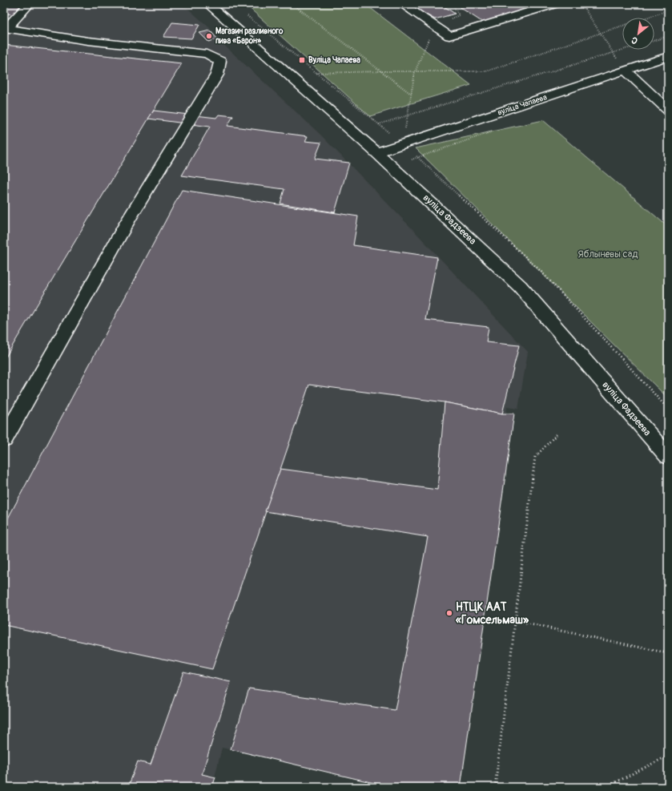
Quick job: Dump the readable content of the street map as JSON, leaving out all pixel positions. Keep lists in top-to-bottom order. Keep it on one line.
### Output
{"streets":{"street":["вуліца Чапаева","вуліца Фадзеева"]},"crossings":[["вуліца Чапаева","вуліца Фадзеева"]],"parks":["Яблыневы сад"],"places":{"other":["Магазин разливного пива «Барон»","НТЦК ААТ «Гомсельмаш»"],"transit":["Вуліца Чапаева"]},"north":"bottom left"}
